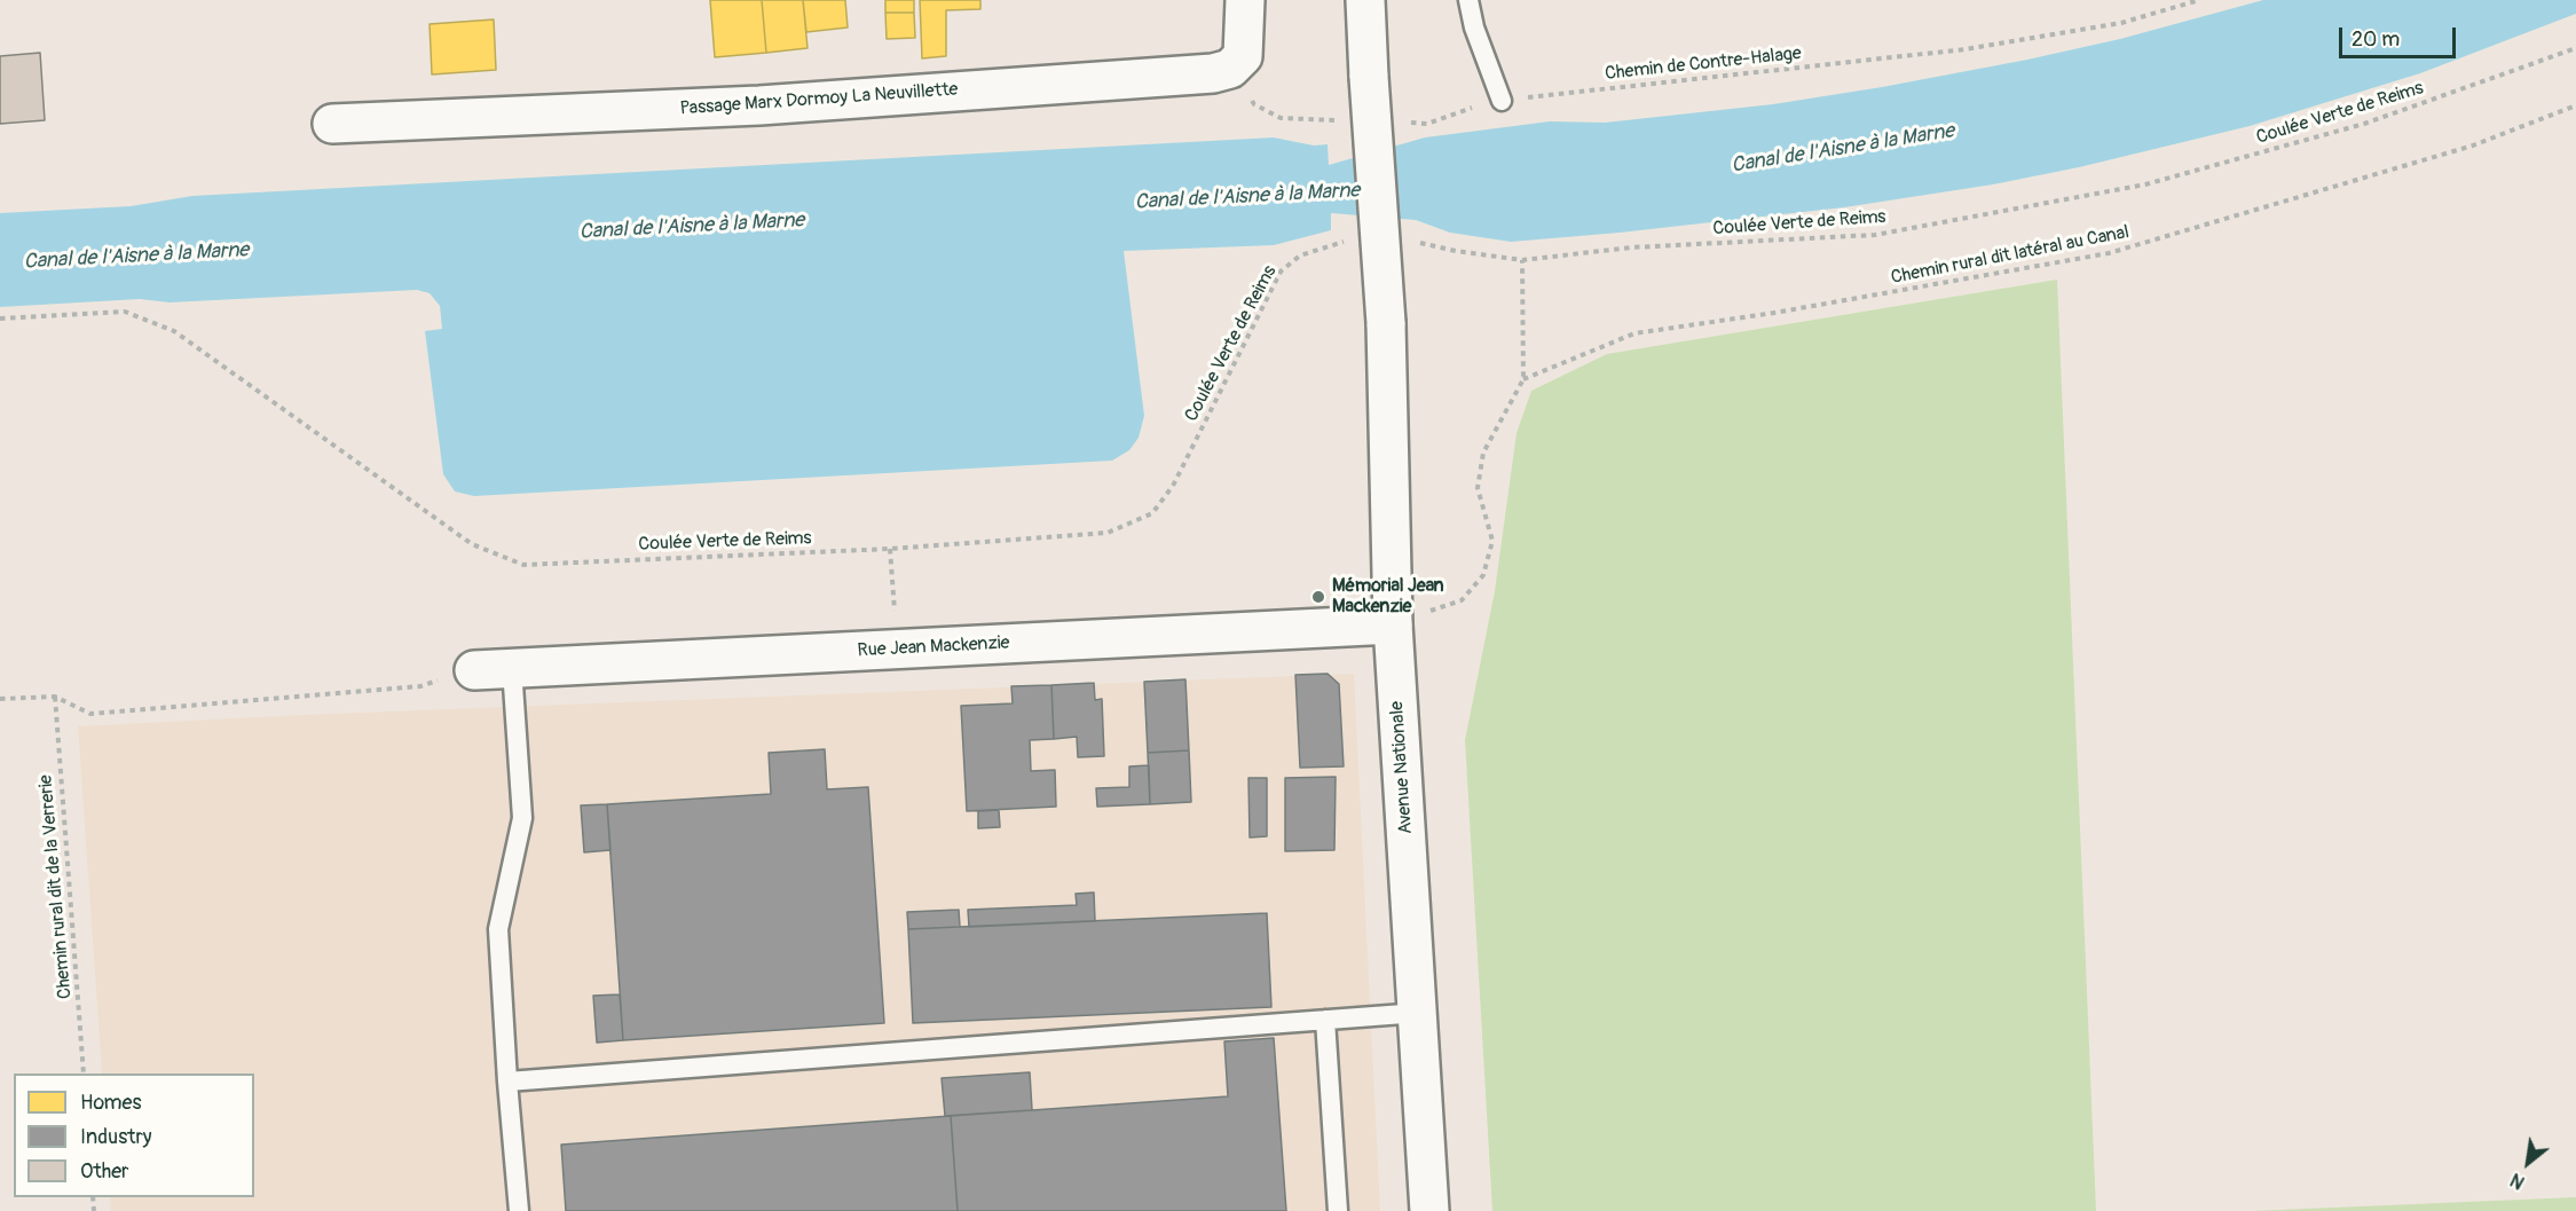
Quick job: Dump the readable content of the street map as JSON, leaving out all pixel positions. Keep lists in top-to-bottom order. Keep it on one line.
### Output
{"streets":{"street":["Passage Marx Dormoy La Neuvillette","Rue Jean Mackenzie","Avenue Nationale"],"path":["Chemin de Contre-Halage","Coulée Verte de Reims","Chemin rural dit latéral au Canal","Chemin rural dit de la Verrerie"]},"crossings":[["Rue Jean Mackenzie","Avenue Nationale"]],"water":["Canal de l'Aisne à la Marne"],"places":["Mémorial Jean Mackenzie"],"legend":["Homes","Industry","Other"],"scale_bar":"20 m","north":"bottom left"}
